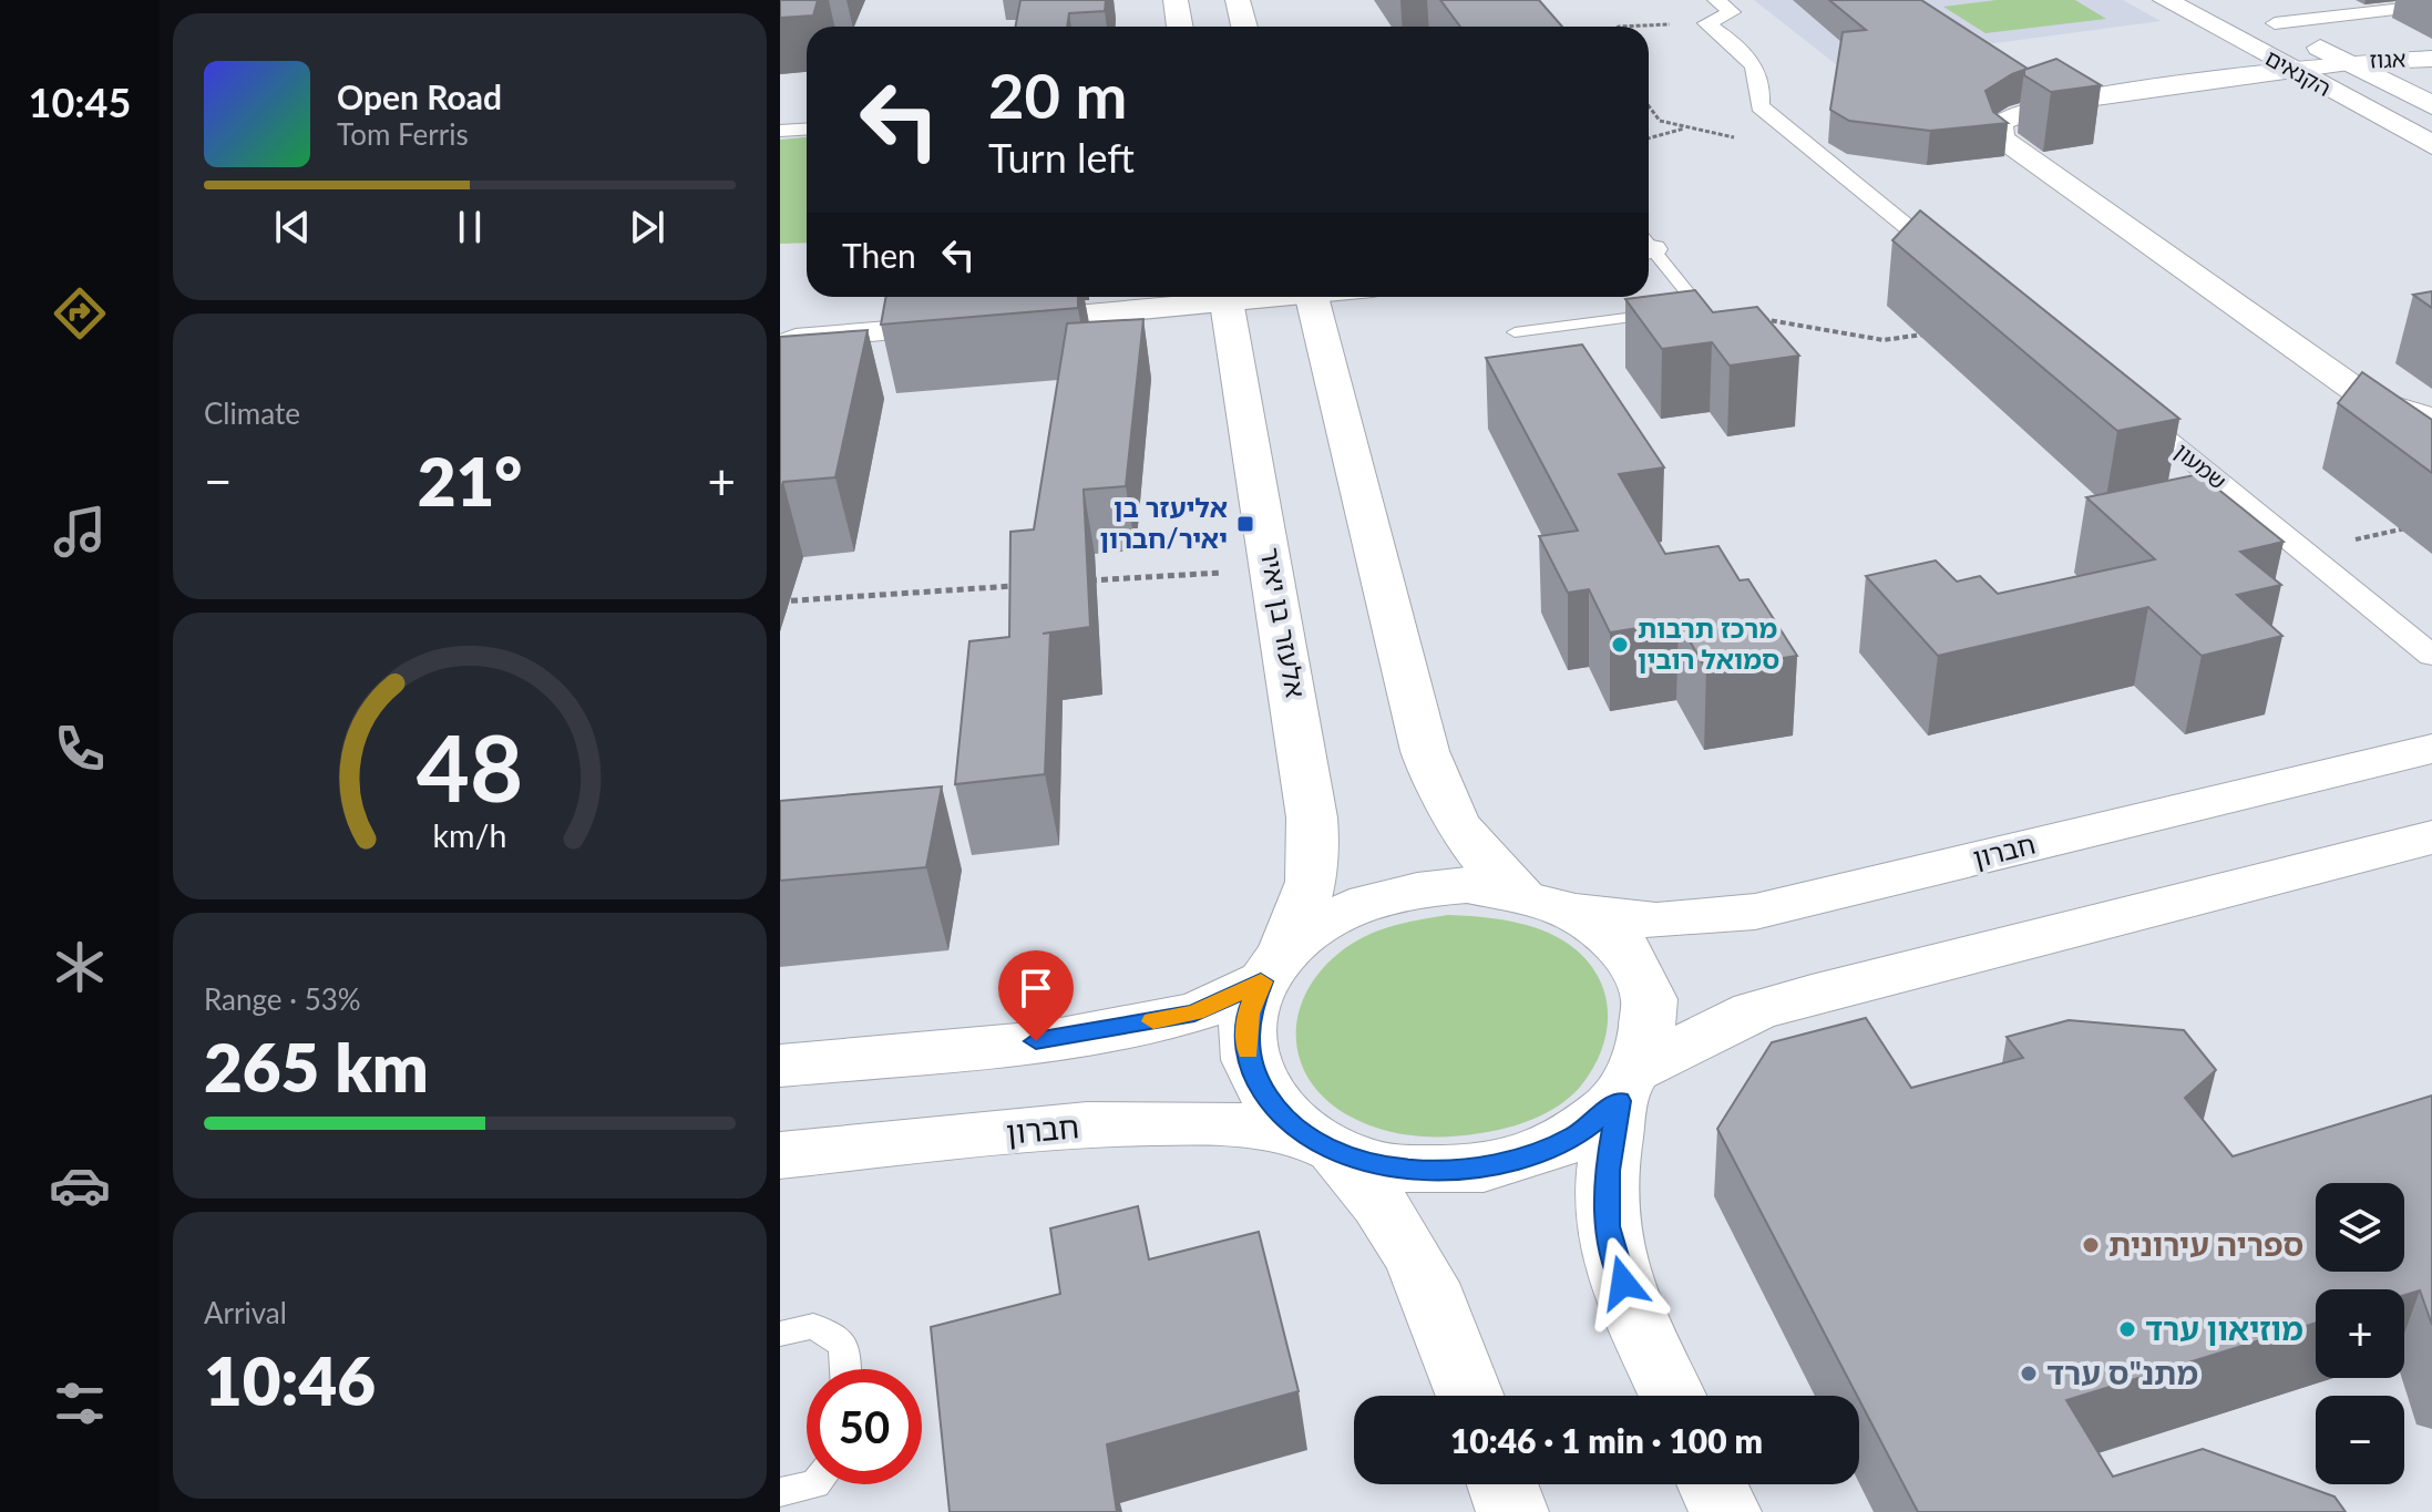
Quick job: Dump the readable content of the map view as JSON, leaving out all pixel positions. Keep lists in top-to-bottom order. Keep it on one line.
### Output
{"streets":{"main road":["הקנאים","אלעזר בן יאיר","חברון"],"street":["אגוז","שמעון"]},"crossings":[["אגוז","הקנאים"],["אלעזר בן יאיר","חברון"]],"places":{"transit":["אליעזר בן יאיר/חברון"],"other":["מרכז תרבות סמואל רובין","ספריה עירונית","מוזיאון ערד","מתנ\"ס ערד"]},"page":{"tabs":"10:45","turn":["20 m","Turn left"],"song":["Open Road","Tom Ferris"],"then":"Then","tile":["Climate",["Range · 53%","265 km"],["Arrival","10:46"]],"heat":["−","21°","+"],"map_buttons":["+","−"],"limit":"50","trip":"10:46 · 1 min · 100 m","gauge":["48","km/h"]}}
